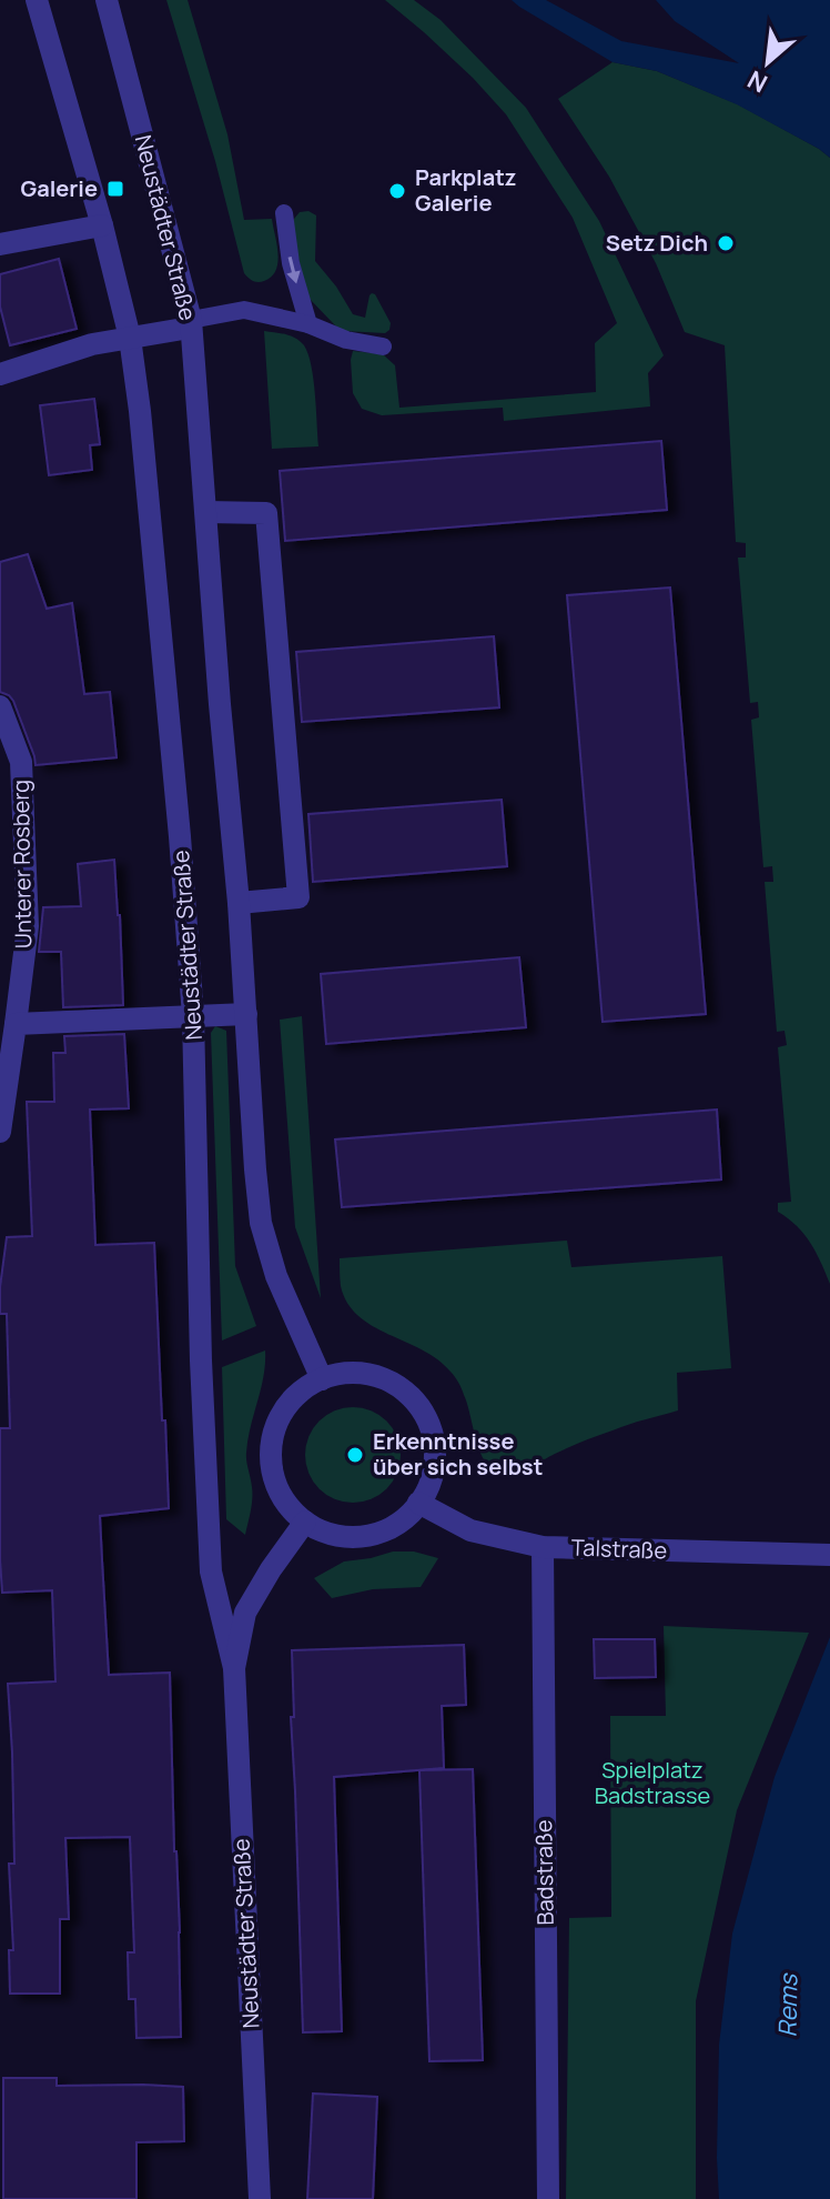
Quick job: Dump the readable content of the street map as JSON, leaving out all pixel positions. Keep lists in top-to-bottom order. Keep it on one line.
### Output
{"streets":{"street":["Neustädter Straße","Unterer Rosberg","Talstraße","Badstraße"]},"crossings":[["Neustädter Straße","Talstraße"],["Talstraße","Badstraße"]],"water":["Rems"],"parks":["Spielplatz Badstrasse"],"places":{"transit":["Galerie"],"other":["Parkplatz Galerie","Setz Dich","Erkenntnisse über sich selbst"]},"north":"bottom left"}
